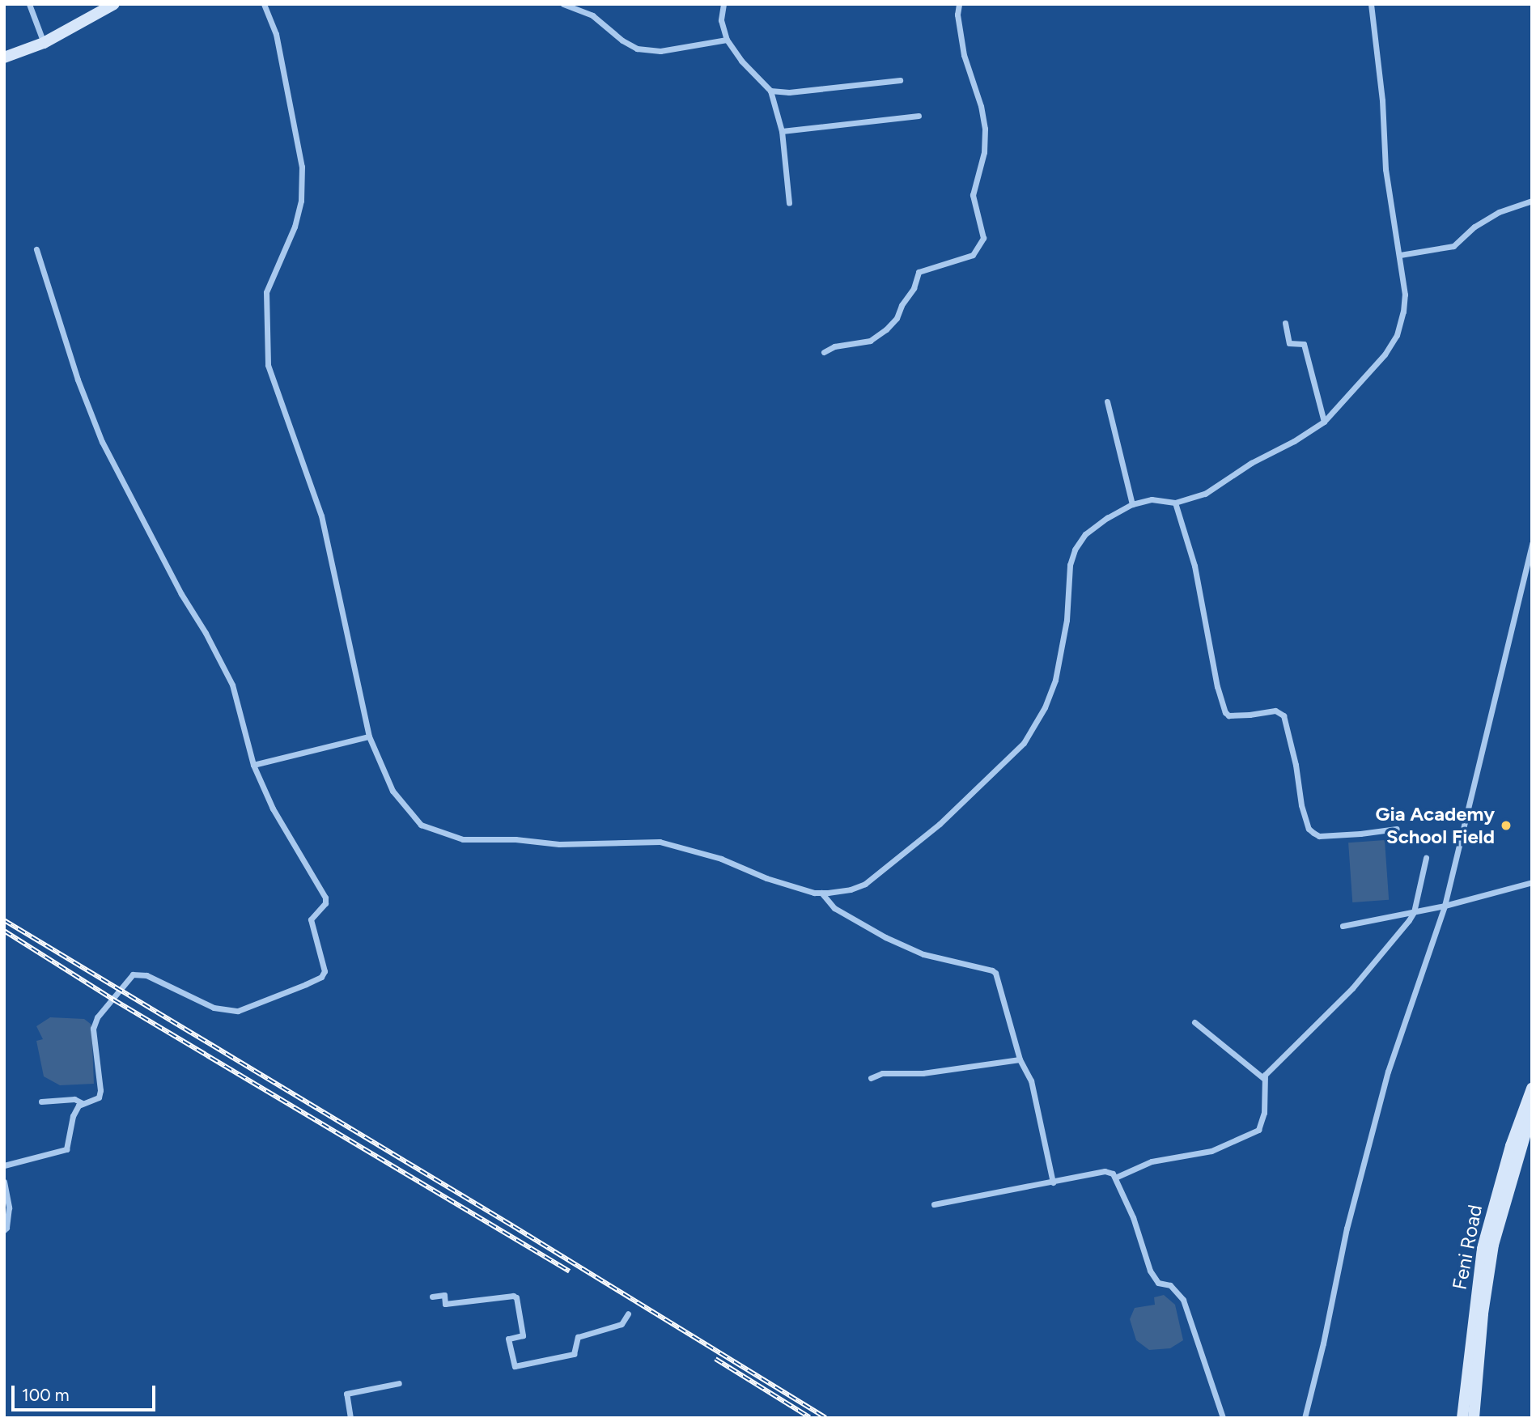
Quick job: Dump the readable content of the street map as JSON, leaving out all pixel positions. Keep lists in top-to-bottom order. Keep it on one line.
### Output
{"streets":{"main road":["Feni Road"]},"places":["Gia Academy School Field"],"scale_bar":"100 m"}
